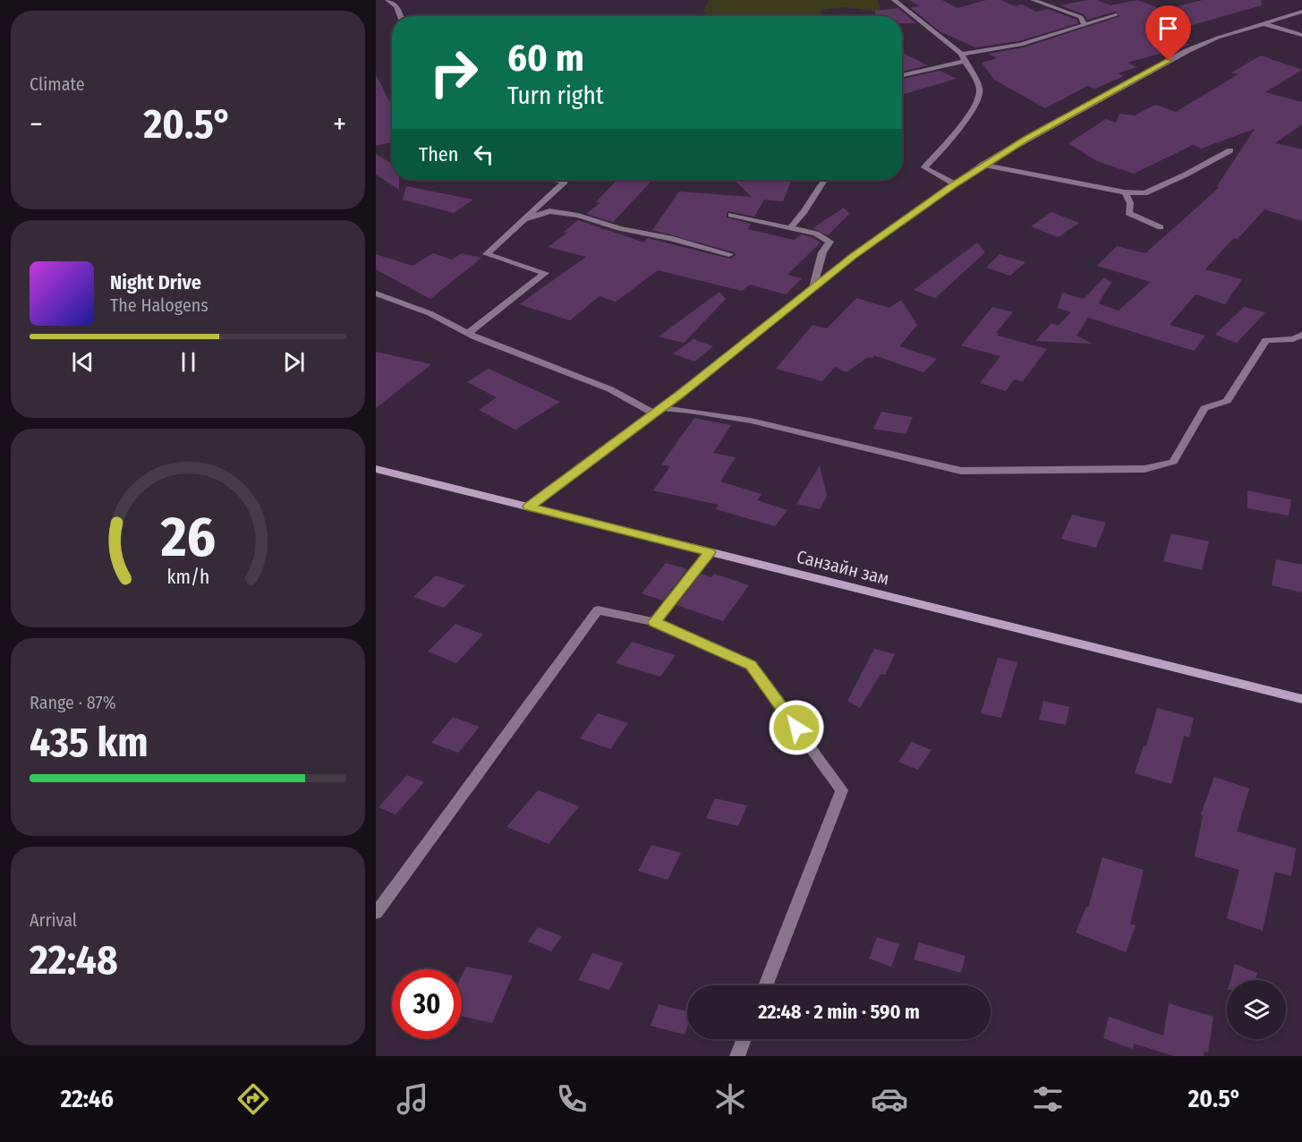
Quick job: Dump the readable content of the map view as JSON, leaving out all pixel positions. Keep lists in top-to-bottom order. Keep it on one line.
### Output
{"streets":{"main road":["Санзайн зам"]},"page":{"tile":["Climate",["Range · 87%","435 km"],["Arrival","22:48"]],"turn":["60 m","Turn right"],"heat":["−","20.5°","+"],"then":"Then","song":["Night Drive","The Halogens"],"limit":"30","trip":"22:48 · 2 min · 590 m","tabs":["22:46","20.5°"],"gauge":["26","km/h"]}}
